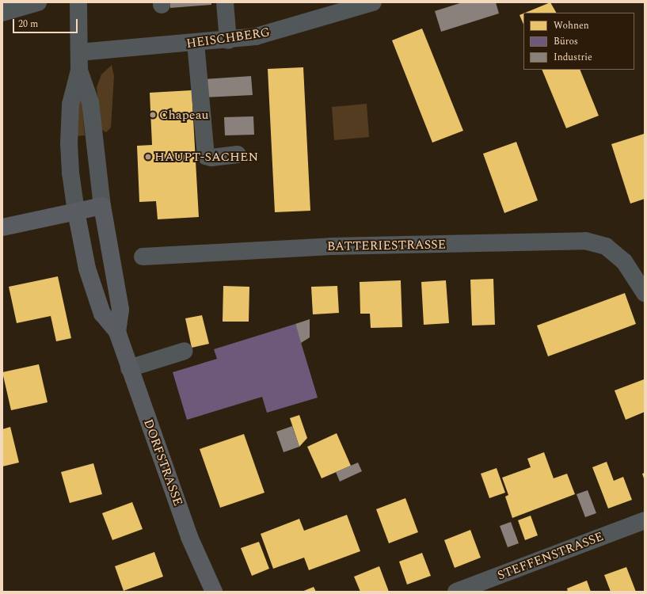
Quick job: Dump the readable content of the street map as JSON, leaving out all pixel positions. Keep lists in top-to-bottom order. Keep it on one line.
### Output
{"streets":{"main road":["DORFSTRASSE"],"street":["HEISCHBERG","BATTERIESTRASSE","STEFFENSTRASSE"]},"places":["Chapeau","HAUPT-SACHEN"],"legend":["Wohnen","Büros","Industrie"],"scale_bar":"20 m"}
